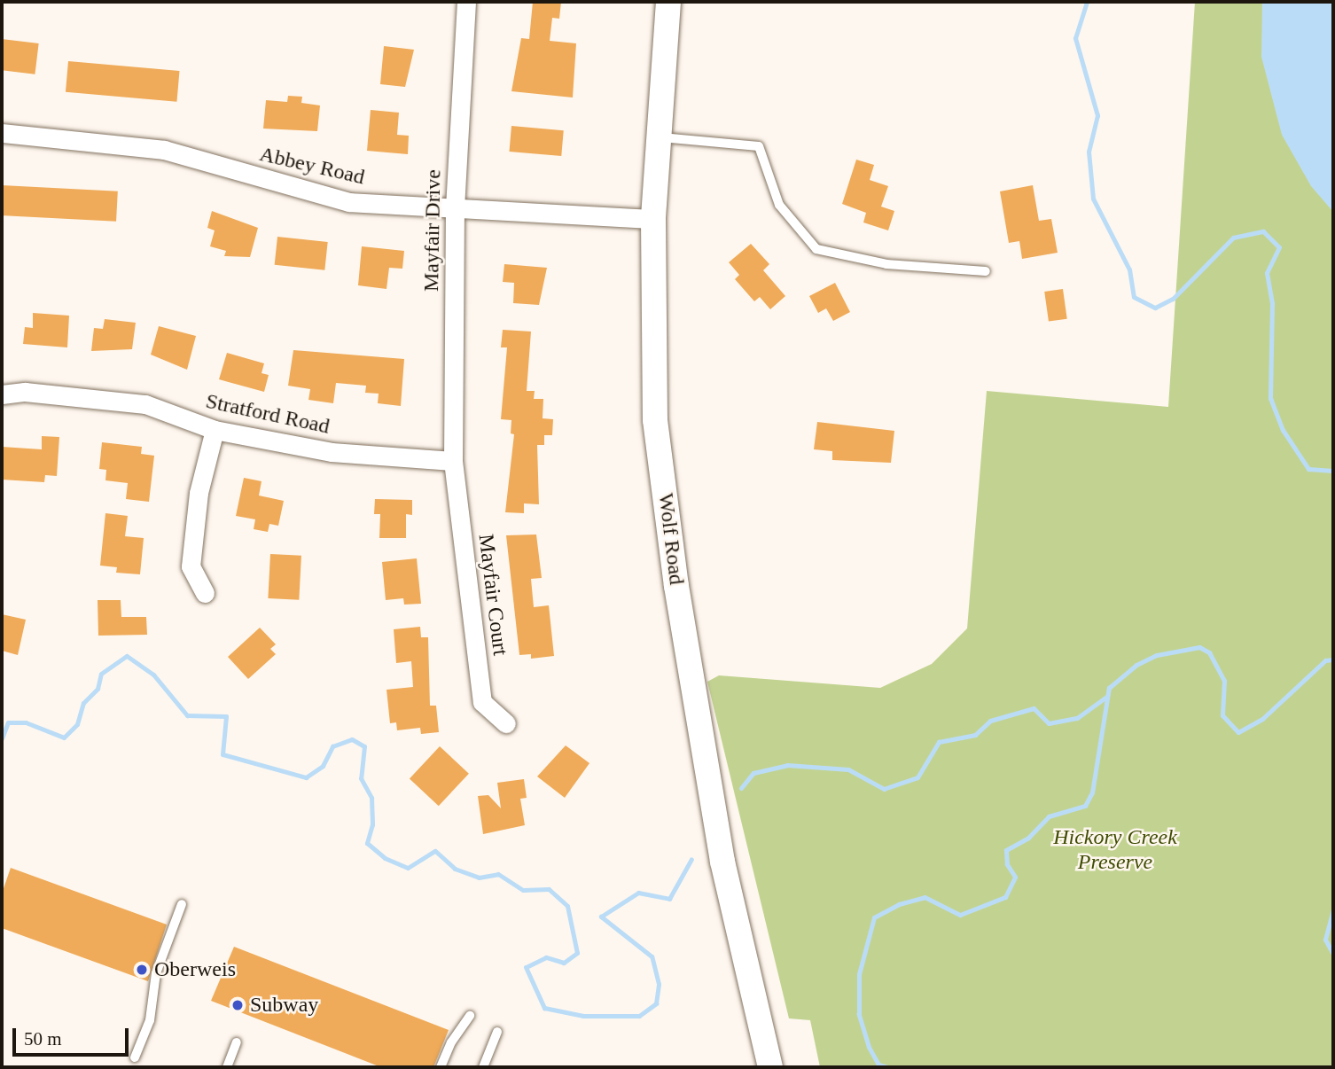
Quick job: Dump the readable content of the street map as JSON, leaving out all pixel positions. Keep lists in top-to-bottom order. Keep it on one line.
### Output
{"streets":{"main road":["Wolf Road"],"street":["Abbey Road","Mayfair Drive","Stratford Road","Mayfair Court"]},"crossings":[["Abbey Road","Mayfair Drive"],["Abbey Road","Wolf Road"],["Mayfair Drive","Stratford Road"],["Mayfair Drive","Mayfair Court"],["Stratford Road","Mayfair Court"]],"parks":["Hickory Creek Preserve"],"places":["Oberweis","Subway"],"scale_bar":"50 m"}
